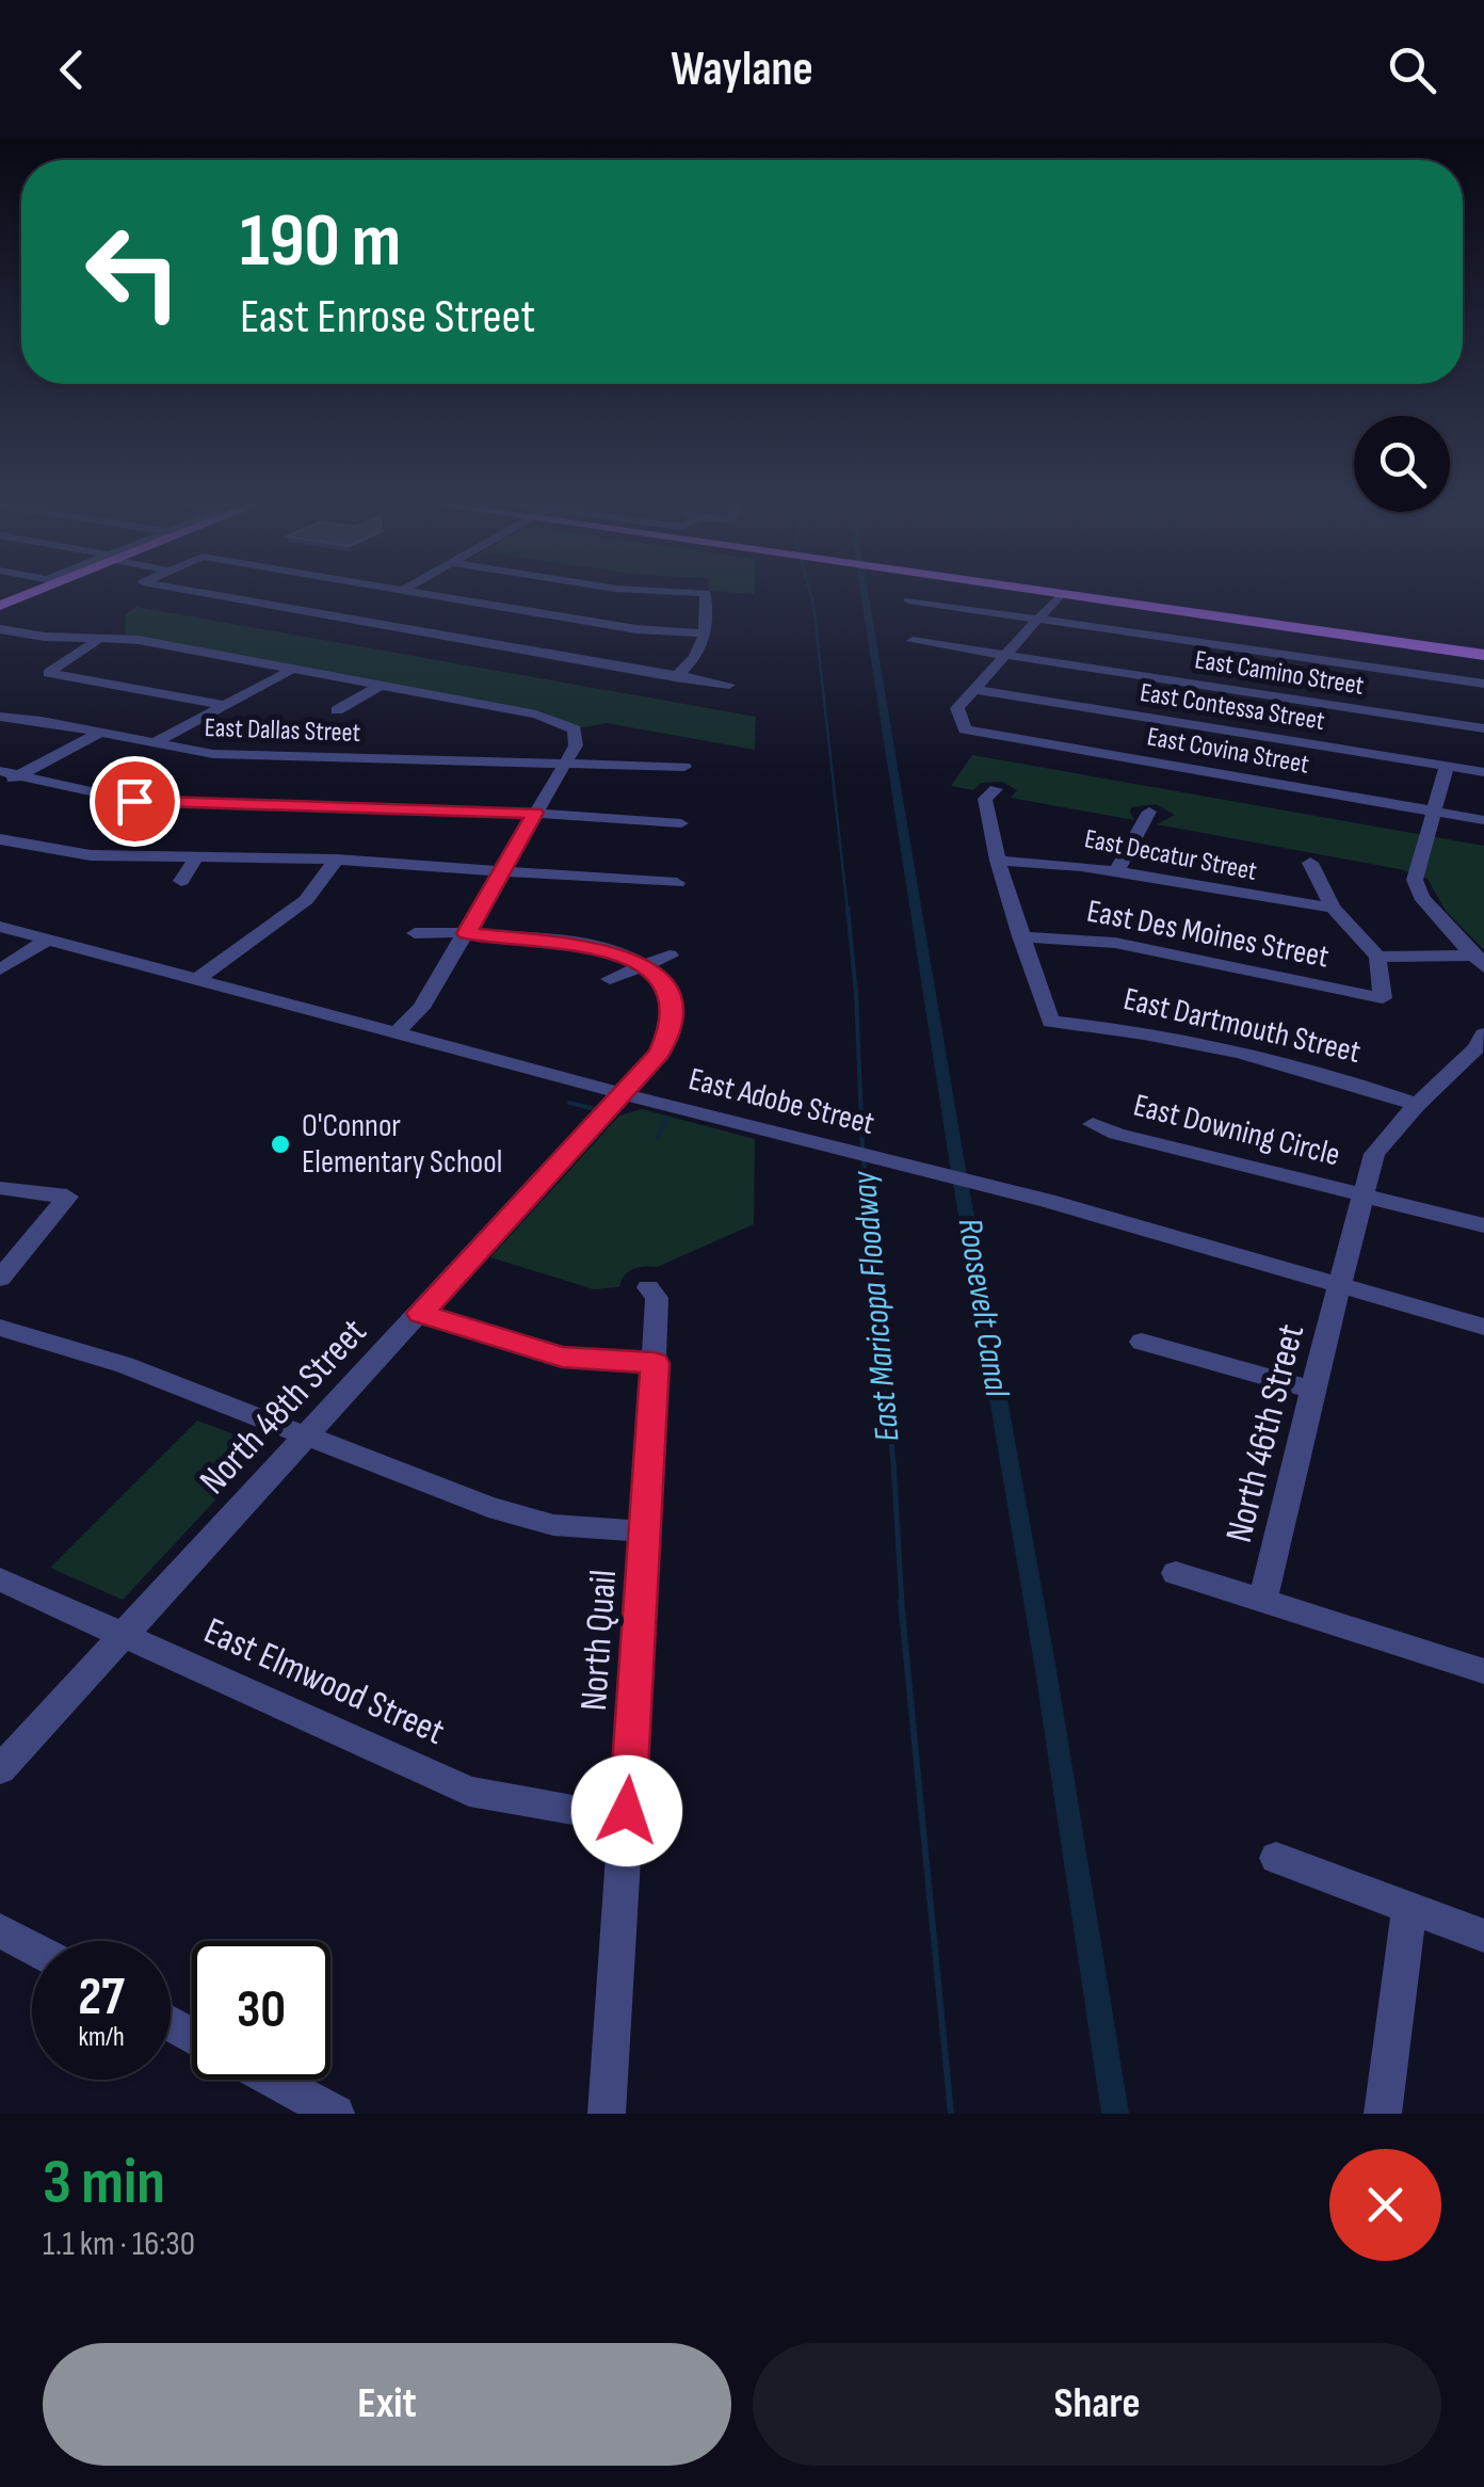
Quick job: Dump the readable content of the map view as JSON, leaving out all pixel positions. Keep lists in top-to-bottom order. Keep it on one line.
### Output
{"streets":{"street":["East Camino Street","East Contessa Street","East Dallas Street","East Covina Street","East Decatur Street","East Des Moines Street","East Dartmouth Street","East Adobe Street","East Downing Circle","North 48th Street","North 46th Street","North Quail","East Elmwood Street"]},"crossings":[["East Contessa Street","East Covina Street"],["East Des Moines Street","East Dartmouth Street"],["East Adobe Street","North 48th Street"],["East Adobe Street","North 46th Street"],["North 48th Street","East Elmwood Street"],["North Quail","East Elmwood Street"]],"water":["East Maricopa Floodway","Roosevelt Canal"],"places":["O'Connor Elementary School"],"page":{"header":"Waylane","turn":["190 m","East Enrose Street"],"speed":"27 km/h","limit":"30","heading":["3 min","1.1 km · 16:30"],"buttons":["Exit","Share"]}}
